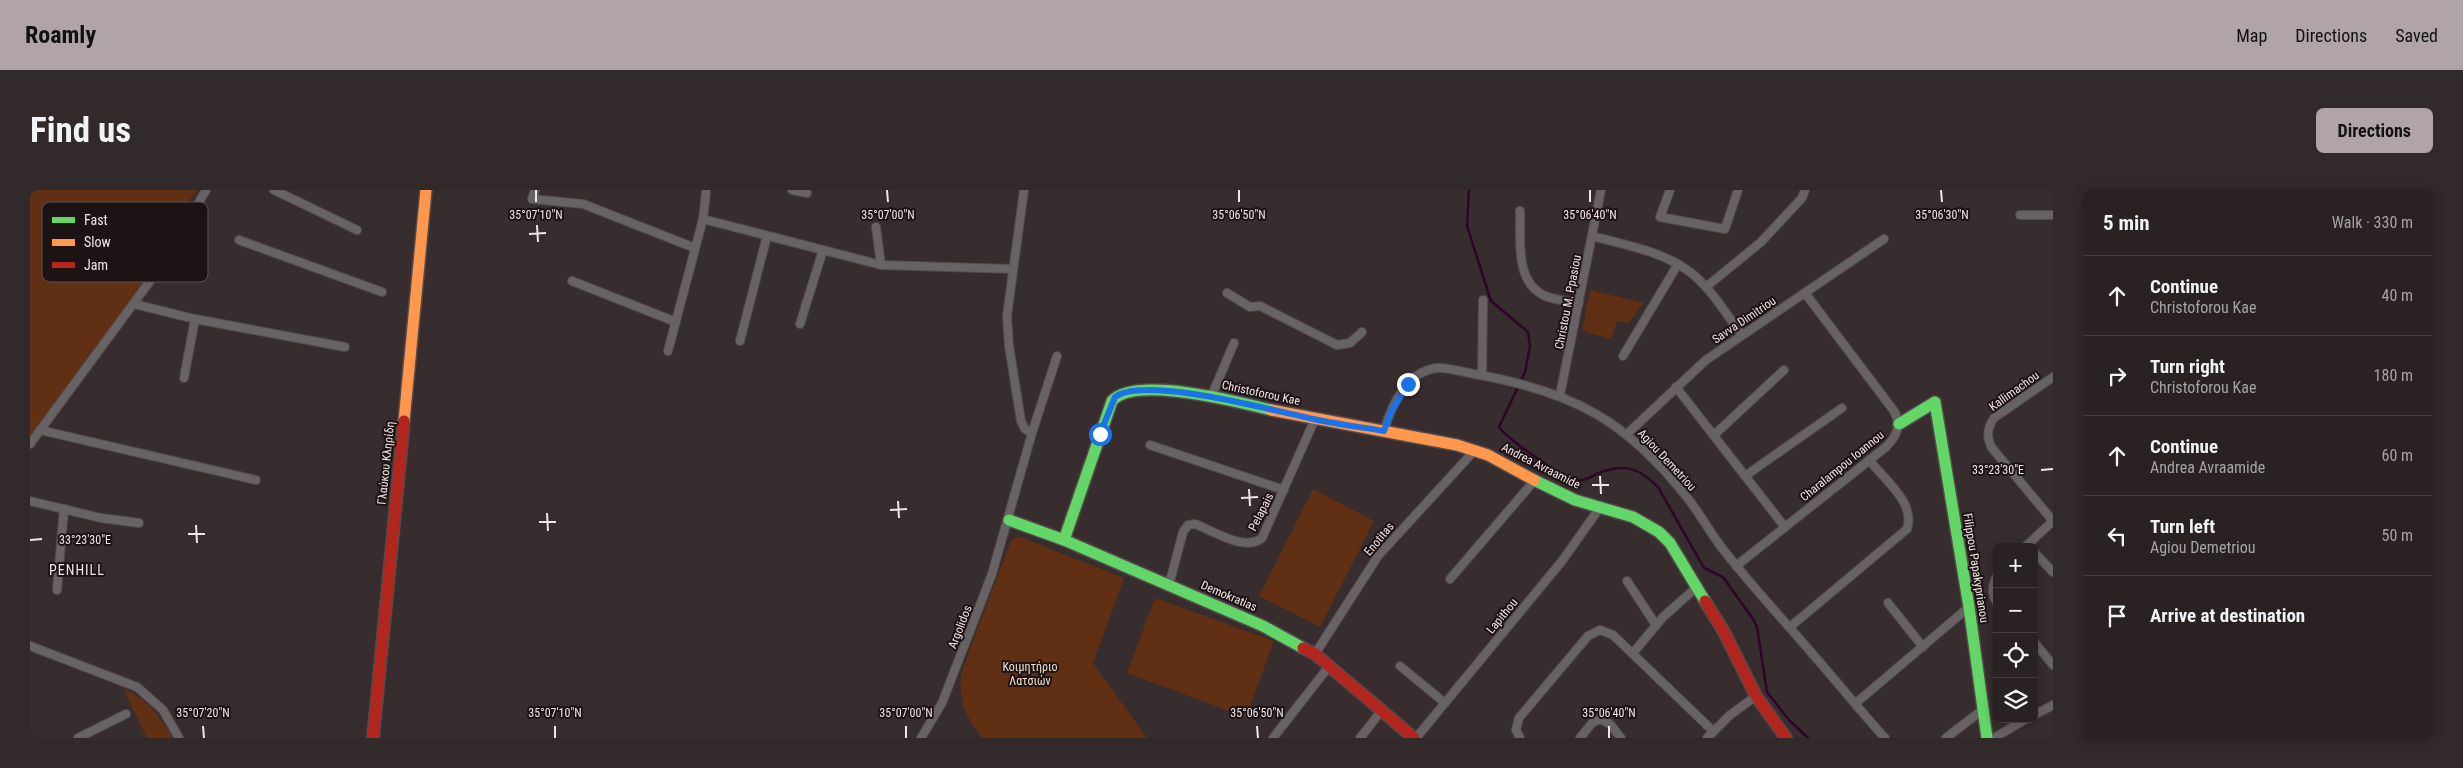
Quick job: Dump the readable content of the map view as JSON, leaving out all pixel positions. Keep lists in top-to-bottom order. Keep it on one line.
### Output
{"streets":{"street":["Christou M. Ppasiou","Savva Dimitriou","Kallimachou","Christoforou Kae","Agiou Demetriou","Γλαύκου Κληρίδη","Andrea Avraamide","Charalampou Ioannou","Pelapais","Enotitas","Filippou Papakyprianou","Demokratias","Lapithou","Argolidos"]},"crossings":[["Christou M. Ppasiou","Agiou Demetriou"],["Savva Dimitriou","Agiou Demetriou"],["Savva Dimitriou","Charalampou Ioannou"],["Christoforou Kae","Andrea Avraamide"],["Christoforou Kae","Pelapais"],["Christoforou Kae","Demokratias"],["Agiou Demetriou","Andrea Avraamide"],["Agiou Demetriou","Charalampou Ioannou"],["Andrea Avraamide","Pelapais"],["Andrea Avraamide","Enotitas"],["Andrea Avraamide","Lapithou"],["Charalampou Ioannou","Filippou Papakyprianou"],["Pelapais","Demokratias"],["Enotitas","Demokratias"],["Demokratias","Lapithou"],["Demokratias","Argolidos"]],"districts":["PENHILL"],"parks":["Κοιμητήριο Λατσιών"],"legend":["Fast","Slow","Jam"],"page":{"header":"Roamly","nav":["Map","Directions","Saved"],"buttons":"Directions","title":"Find us","heading":["5 min","Walk · 330 m"],"list":[["Continue","Christoforou Kae","40 m"],["Turn right","Christoforou Kae","180 m"],["Continue","Andrea Avraamide","60 m"],["Turn left","Agiou Demetriou","50 m"],"Arrive at destination"],"map_buttons":["+","−"]},"coordinates":["35°07'10\"N","35°07'00\"N","35°06'50\"N","35°06'40\"N","35°06'30\"N","33°23'30\"E","35°07'20\"N"]}
